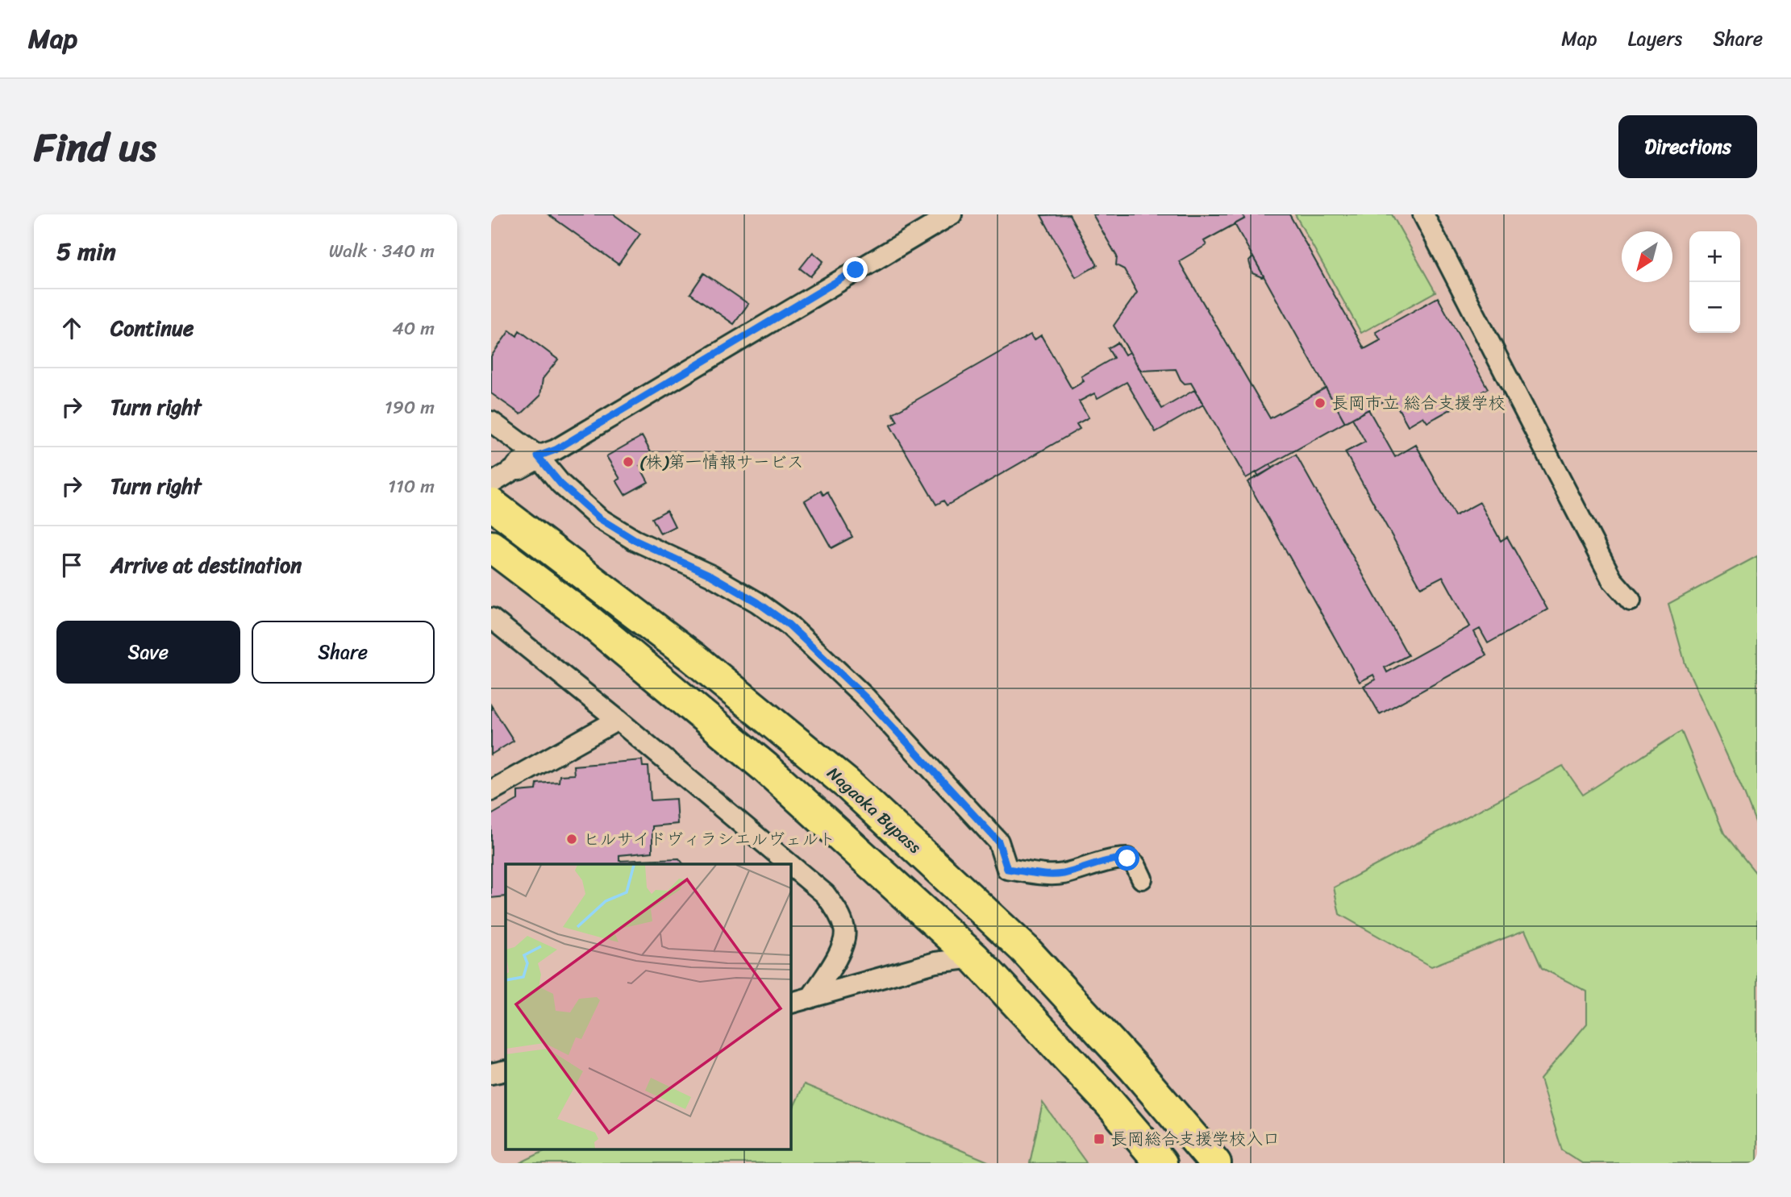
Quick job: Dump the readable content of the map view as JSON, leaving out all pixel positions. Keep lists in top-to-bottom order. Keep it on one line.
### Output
{"streets":{"highway":["Nagaoka Bypass"]},"places":{"other":["長岡市立 総合支援学校","(株)第一情報サービス","ヒルサイドヴィラシエルヴェルト"],"transit":["長岡総合支援学校入口"]},"north":"bottom left","page":{"header":"Map","nav":["Map","Layers","Share"],"title":"Find us","buttons":["Directions",["Save","Share"]],"heading":["5 min","Walk · 340 m"],"map_buttons":["+","−"],"list":[["Continue","40 m"],["Turn right","190 m"],["Turn right","110 m"],"Arrive at destination"]}}
